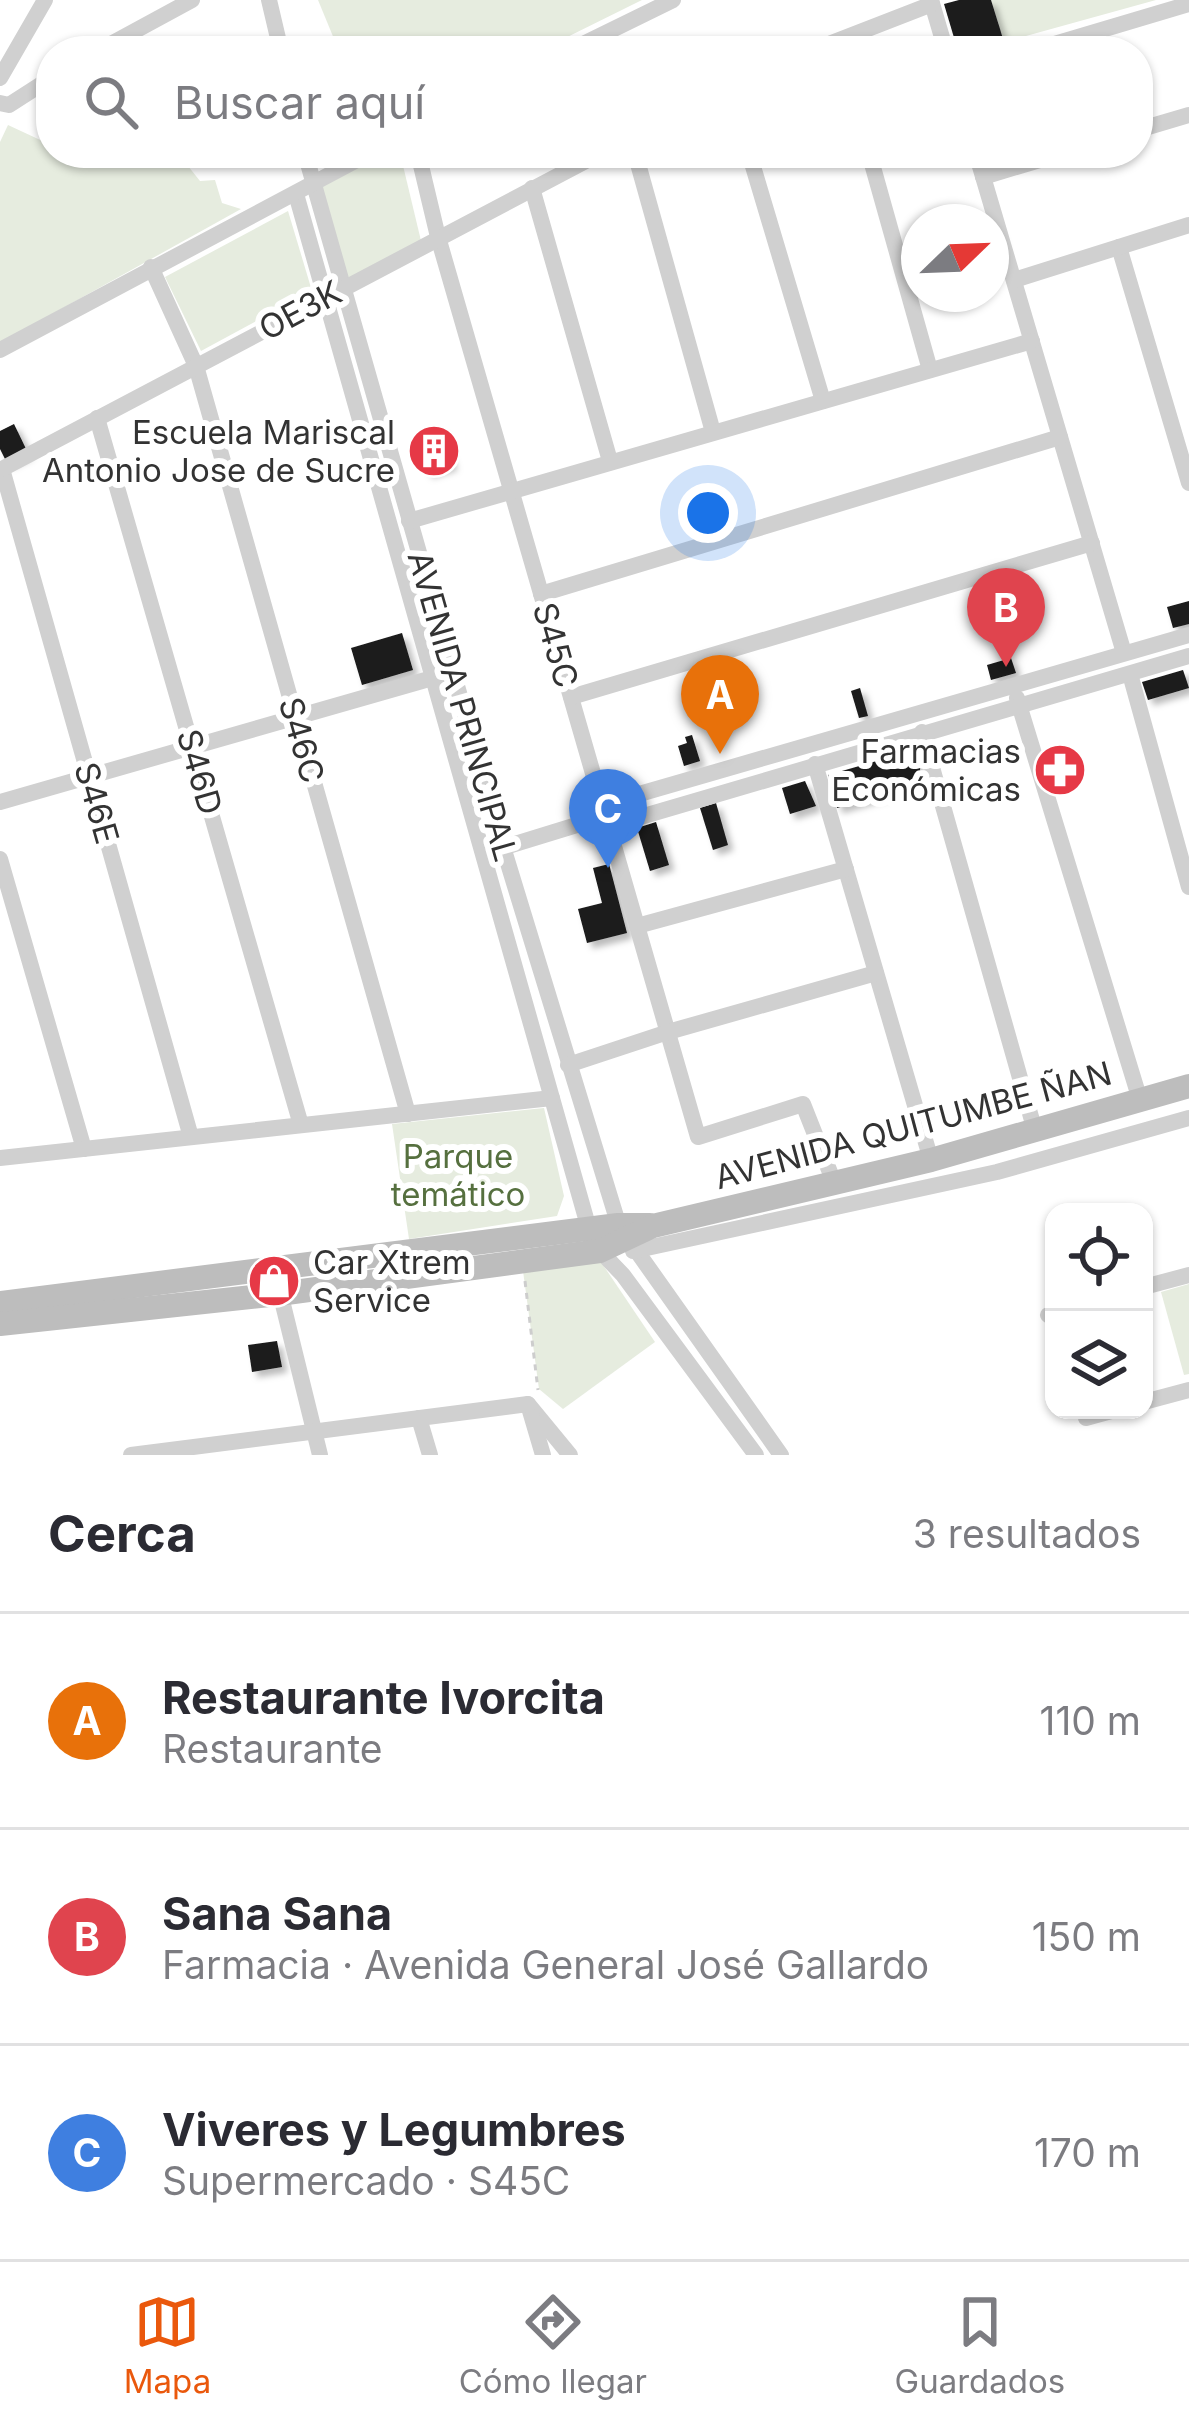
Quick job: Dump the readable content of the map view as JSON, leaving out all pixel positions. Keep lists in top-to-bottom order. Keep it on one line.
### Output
{"streets":{"street":["OE3K","S45C","AVENIDA PRINCIPAL","S46C","S46D","S46E","AVENIDA QUITUMBE ÑAN"]},"crossings":[["OE3K","S45C"],["OE3K","AVENIDA PRINCIPAL"],["OE3K","S46C"],["OE3K","S46D"],["OE3K","S46E"],["S45C","AVENIDA QUITUMBE ÑAN"],["AVENIDA PRINCIPAL","AVENIDA QUITUMBE ÑAN"]],"parks":["Parque temático"],"places":{"building":["Escuela Mariscal Antonio Jose de Sucre"],"pharmacy":["Farmacias Económicas"],"shop":["Car Xtrem Service"]},"north":"top right","page":{"search":"Buscar aquí","pins":["B","A","C"],"heading":["Cerca","3 resultados"],"list":[{"mark":"A","name":"Restaurante Ivorcita","note":"Restaurante","value":"110 m"},{"mark":"B","name":"Sana Sana","note":"Farmacia · Avenida General José Gallardo","value":"150 m"},{"mark":"C","name":"Viveres y Legumbres","note":"Supermercado · S45C","value":"170 m"}],"nav":["Mapa","Cómo llegar","Guardados"]}}
